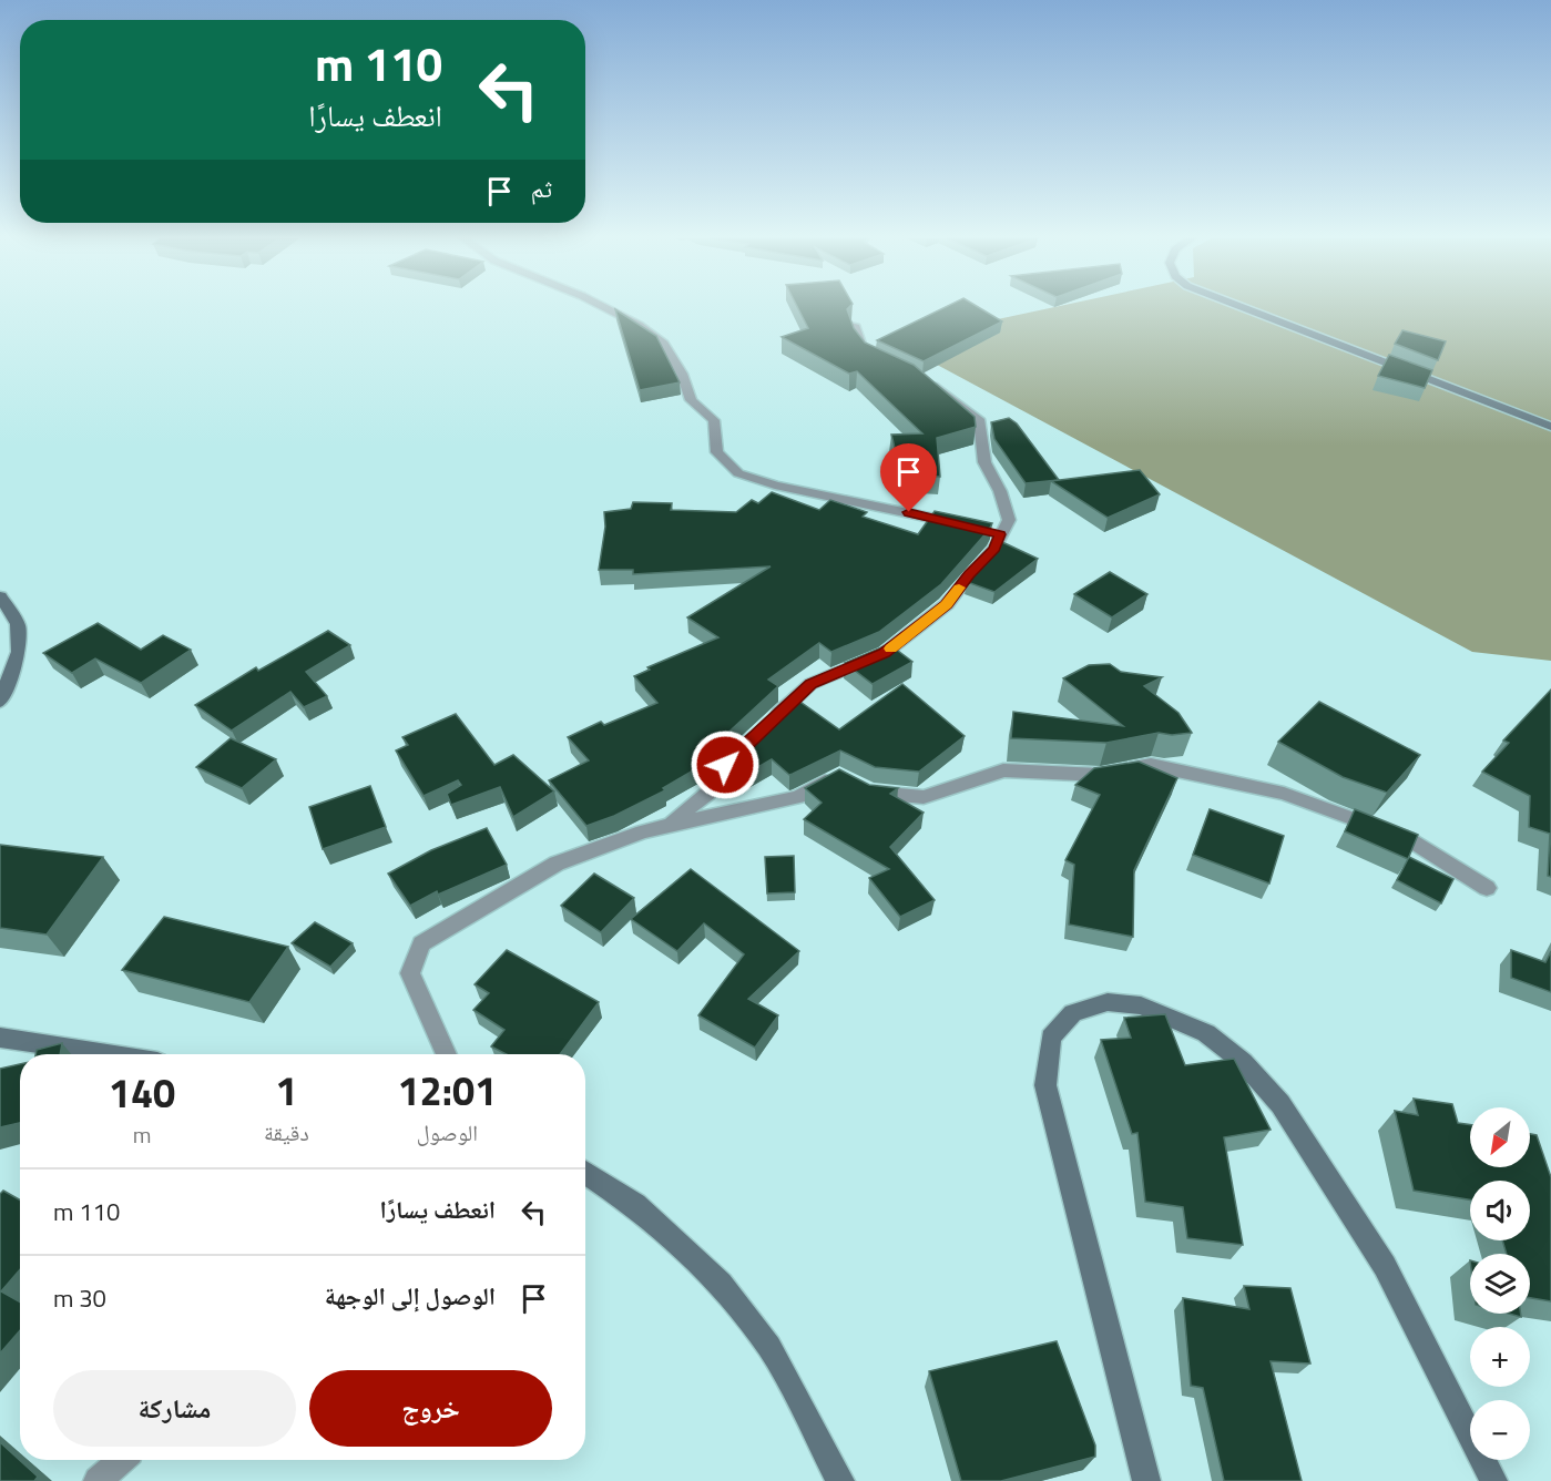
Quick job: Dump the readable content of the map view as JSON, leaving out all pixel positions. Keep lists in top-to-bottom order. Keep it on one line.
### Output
{"north":"bottom left","page":{"turn":["110 m","انعطف يسارًا"],"then":"ثم","eta":["12:01","الوصول","1","دقيقة","140","m"],"map_buttons":["+","−"],"list":[{"name":"انعطف يسارًا","value":"110 m"},{"name":"الوصول إلى الوجهة","value":"30 m"}],"buttons":["خروج","مشاركة"]}}
